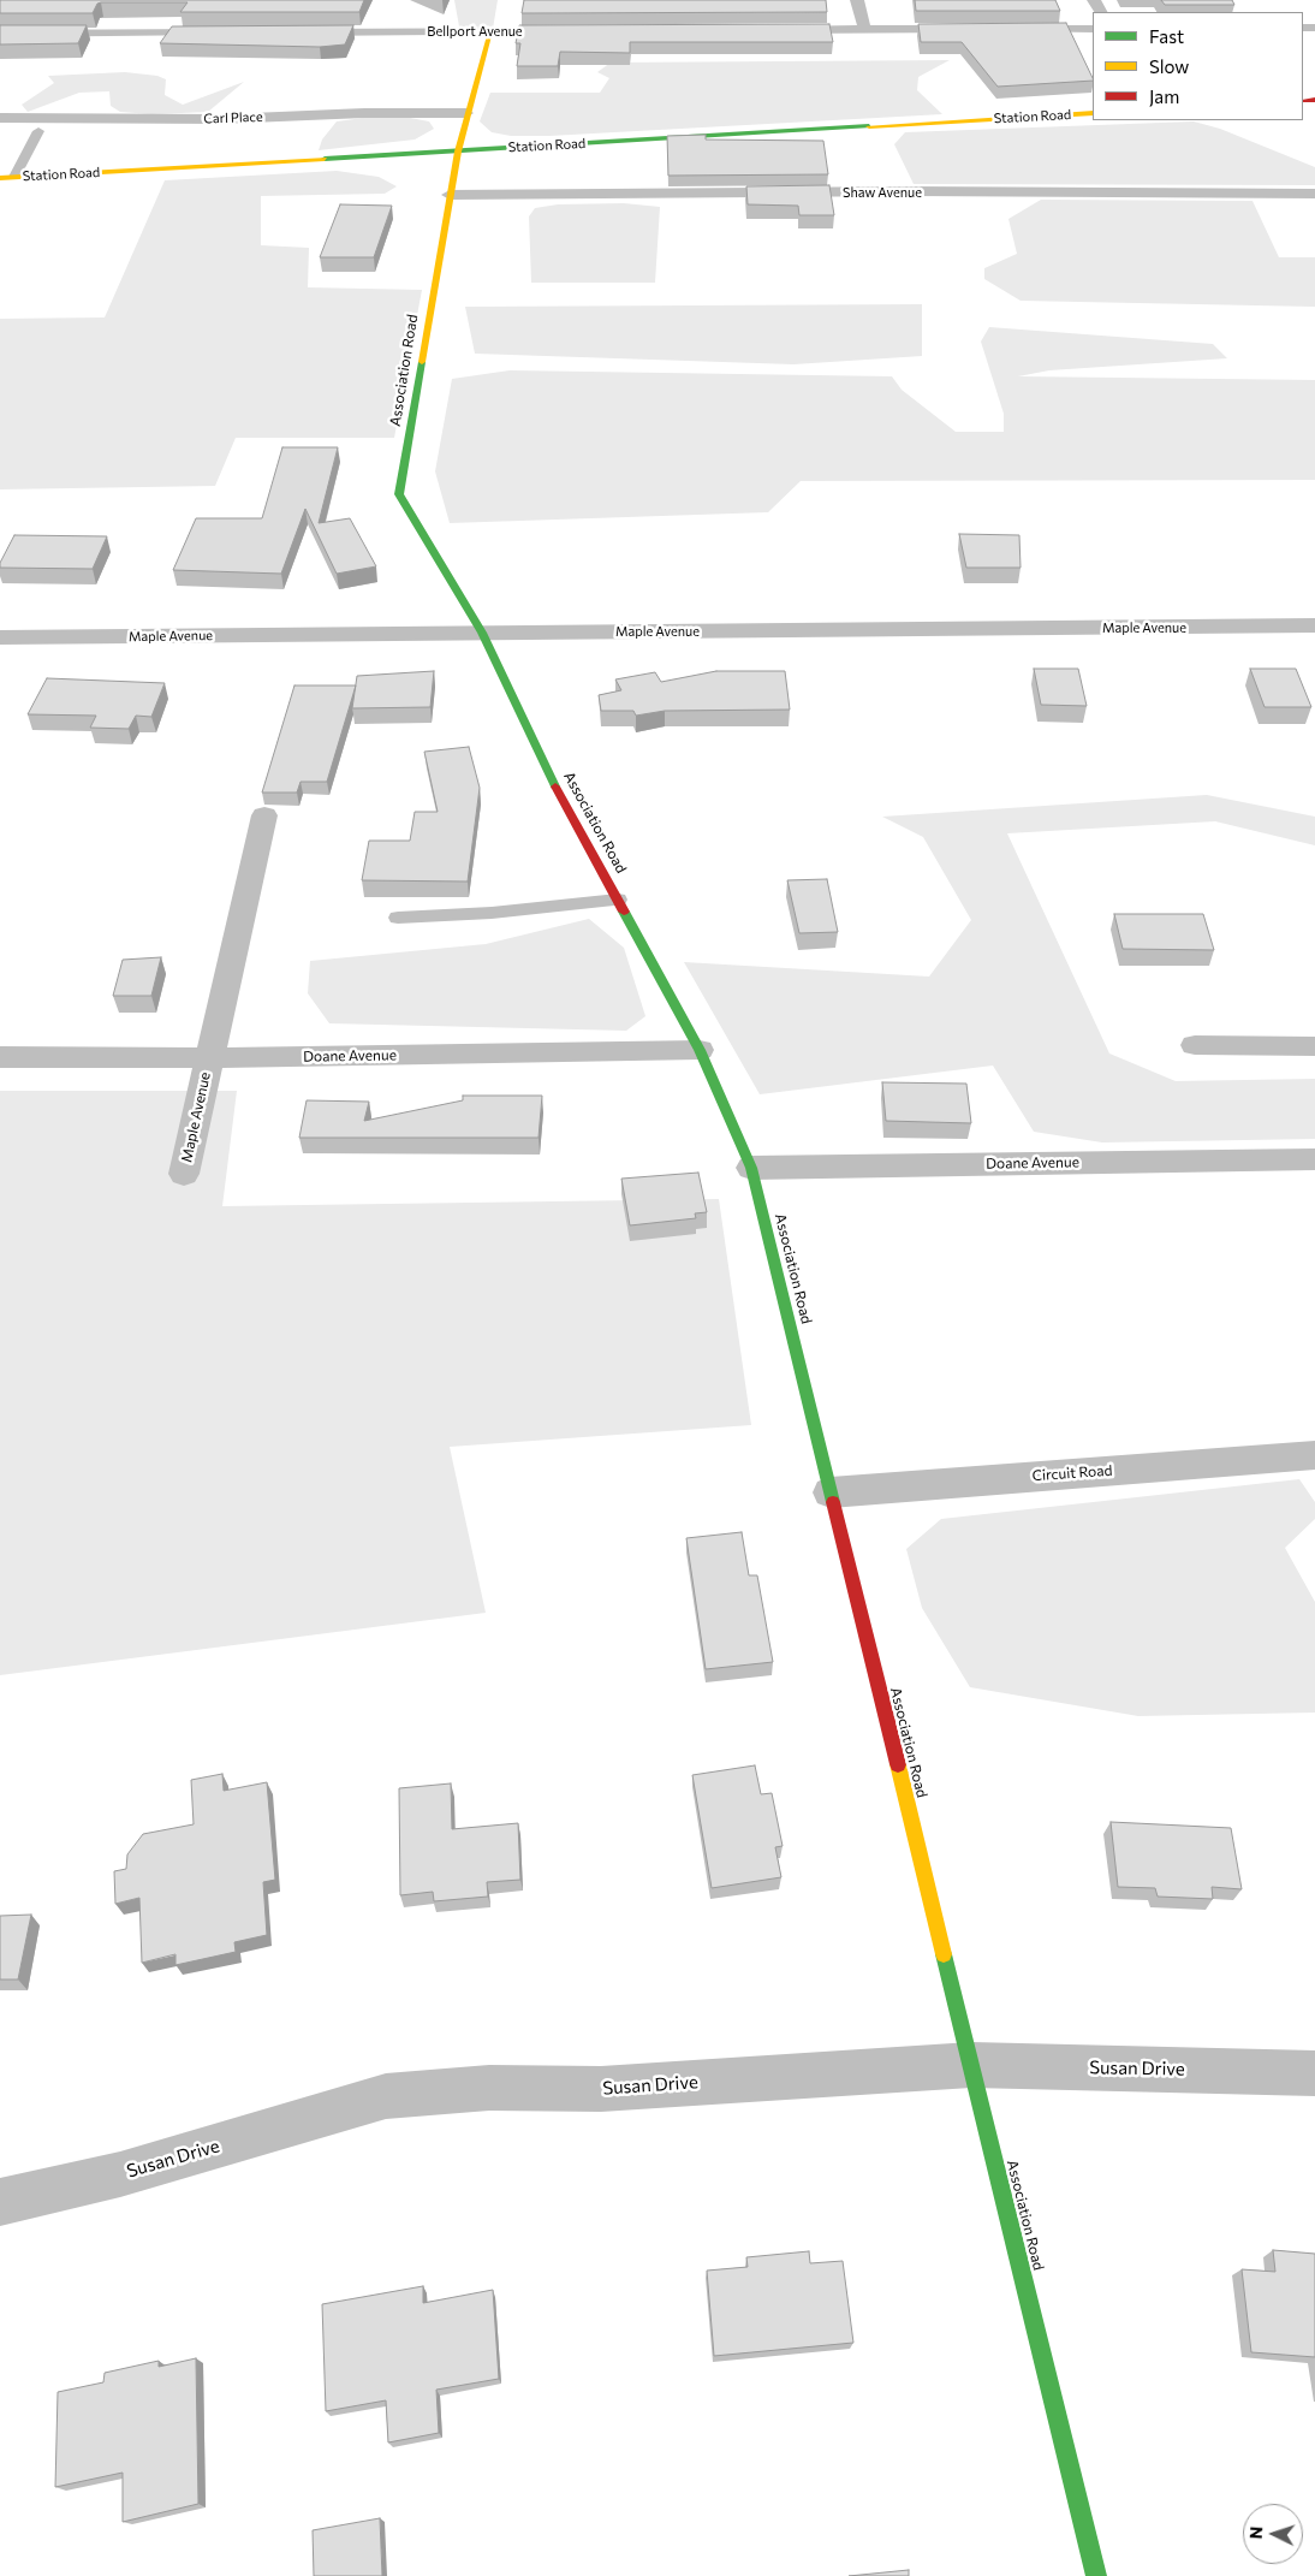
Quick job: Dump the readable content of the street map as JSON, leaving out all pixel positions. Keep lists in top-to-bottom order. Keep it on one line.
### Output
{"streets":{"street":["Bellport Avenue","Station Road","Carl Place","Shaw Avenue","Association Road","Maple Avenue","Doane Avenue","Circuit Road","Susan Drive"]},"crossings":[["Bellport Avenue","Association Road"],["Station Road","Association Road"],["Carl Place","Association Road"],["Shaw Avenue","Association Road"],["Association Road","Maple Avenue"],["Association Road","Doane Avenue"],["Association Road","Circuit Road"],["Association Road","Susan Drive"],["Maple Avenue","Doane Avenue"]],"legend":["Fast","Slow","Jam"],"north":"left"}
